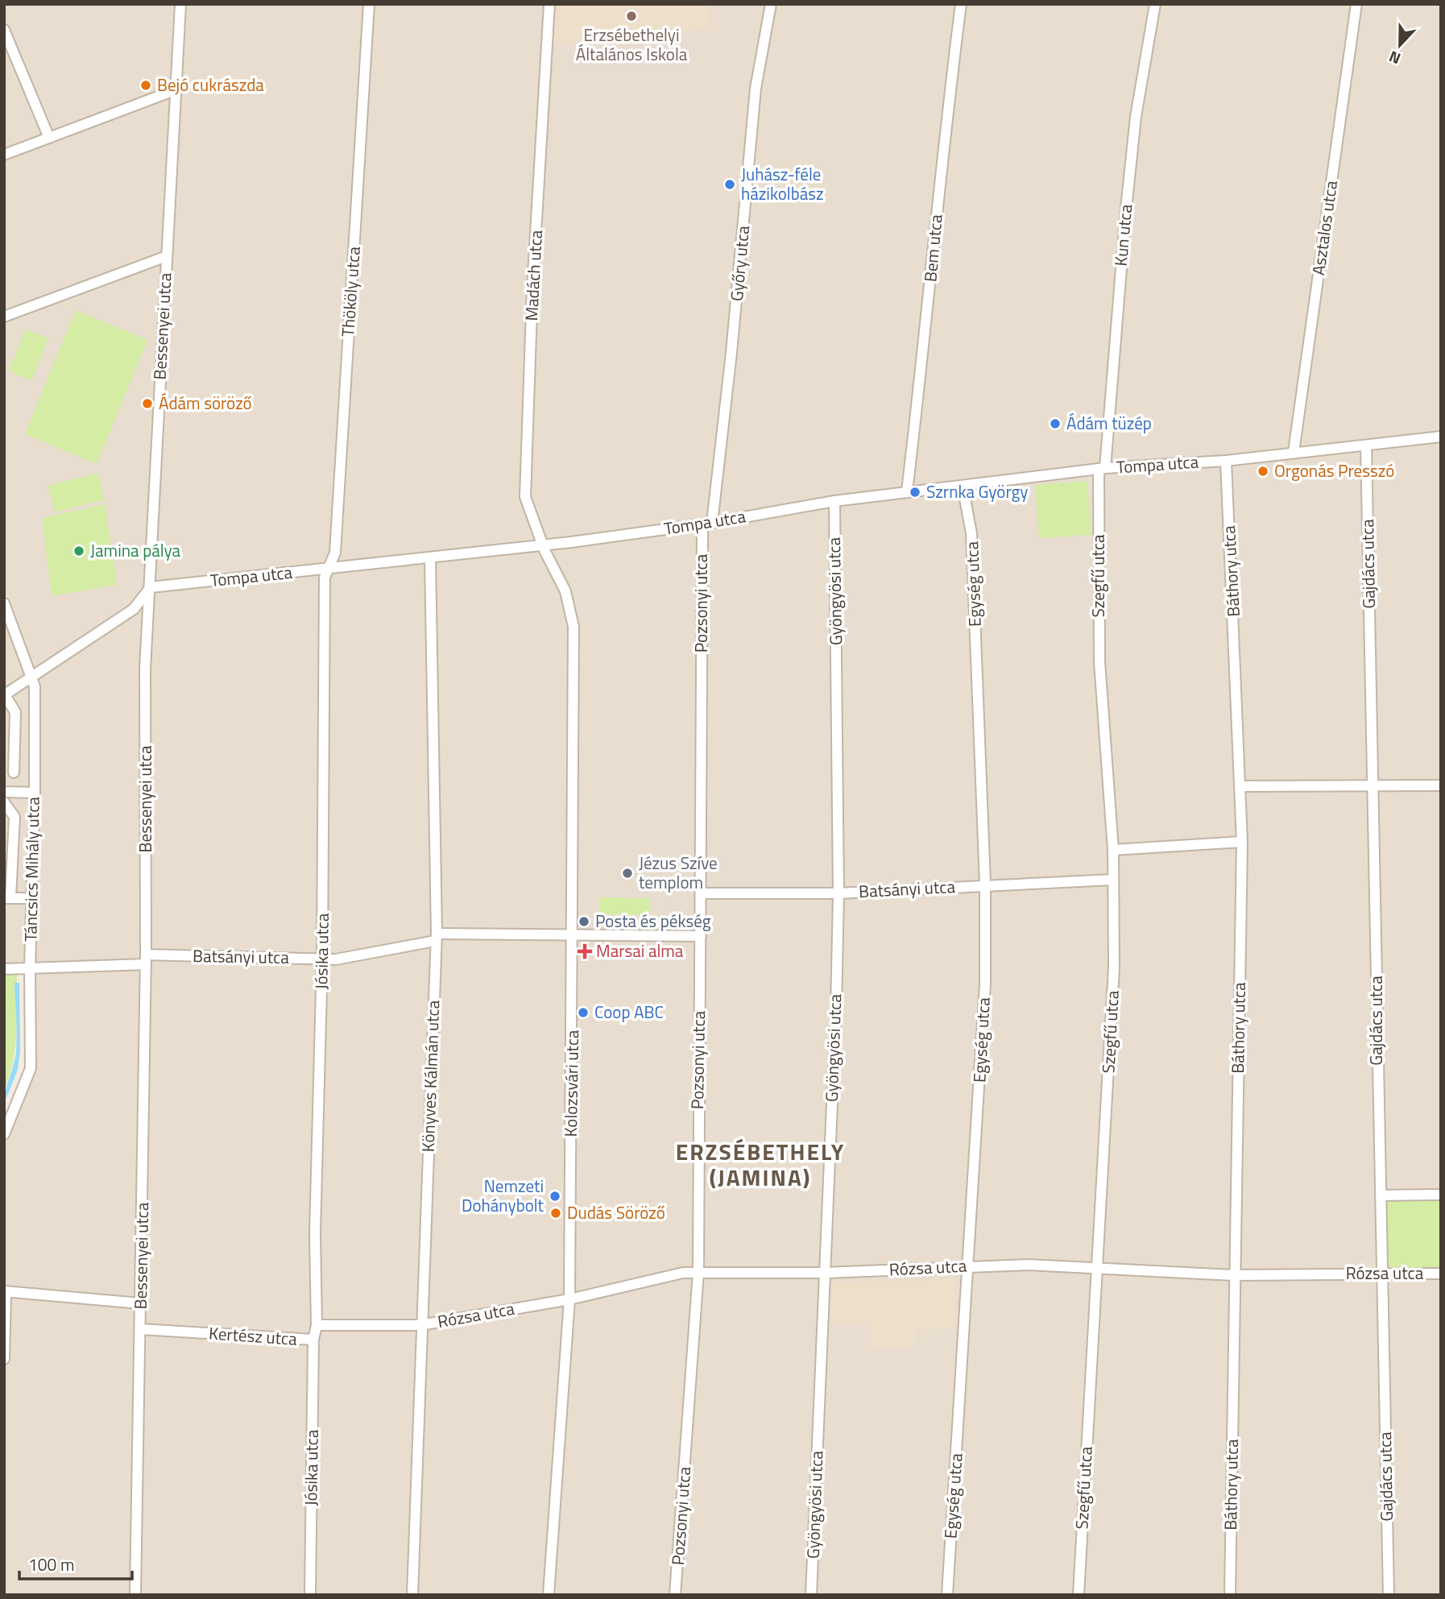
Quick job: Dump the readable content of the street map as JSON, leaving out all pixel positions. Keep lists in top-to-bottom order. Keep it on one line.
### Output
{"streets":{"street":["Asztalos utca","Kun utca","Bem utca","Győry utca","Madách utca","Thököly utca","Bessenyei utca","Tompa utca","Gajdács utca","Báthory utca","Szegfű utca","Egység utca","Gyöngyösi utca","Pozsonyi utca","Táncsics Mihály utca","Batsányi utca","Jósika utca","Könyves Kálmán utca","Kolozsvári utca","Rózsa utca","Kertész utca"]},"crossings":[["Asztalos utca","Tompa utca"],["Kun utca","Tompa utca"],["Kun utca","Szegfű utca"],["Bem utca","Tompa utca"],["Győry utca","Tompa utca"],["Győry utca","Pozsonyi utca"],["Madách utca","Tompa utca"],["Madách utca","Kolozsvári utca"],["Thököly utca","Tompa utca"],["Thököly utca","Jósika utca"],["Bessenyei utca","Tompa utca"],["Bessenyei utca","Batsányi utca"],["Bessenyei utca","Kertész utca"],["Tompa utca","Gajdács utca"],["Tompa utca","Báthory utca"],["Tompa utca","Szegfű utca"],["Tompa utca","Egység utca"],["Tompa utca","Gyöngyösi utca"],["Tompa utca","Pozsonyi utca"],["Tompa utca","Jósika utca"],["Tompa utca","Könyves Kálmán utca"],["Tompa utca","Kolozsvári utca"],["Gajdács utca","Rózsa utca"],["Báthory utca","Rózsa utca"],["Szegfű utca","Batsányi utca"],["Szegfű utca","Rózsa utca"],["Egység utca","Batsányi utca"],["Egység utca","Rózsa utca"],["Gyöngyösi utca","Batsányi utca"],["Gyöngyösi utca","Rózsa utca"],["Pozsonyi utca","Batsányi utca"],["Pozsonyi utca","Rózsa utca"],["Táncsics Mihály utca","Batsányi utca"],["Batsányi utca","Jósika utca"],["Batsányi utca","Könyves Kálmán utca"],["Batsányi utca","Kolozsvári utca"],["Jósika utca","Kertész utca"],["Könyves Kálmán utca","Rózsa utca"],["Könyves Kálmán utca","Kertész utca"],["Kolozsvári utca","Rózsa utca"],["Rózsa utca","Kertész utca"]],"districts":["ERZSÉBETHELY (JAMINA)"],"places":{"other":["Erzsébethelyi Általános Iskola","Bejó cukrászda","Juhász-féle házikolbász","Ádám söröző","Ádám tüzép","Orgonás Presszó","Szrnka György","Jamina pálya","Jézus Szíve templom","Posta és pékség","Coop ABC","Nemzeti Dohánybolt","Dudás Söröző"],"health":["Marsai alma"]},"scale_bar":"100 m","north":"bottom"}
